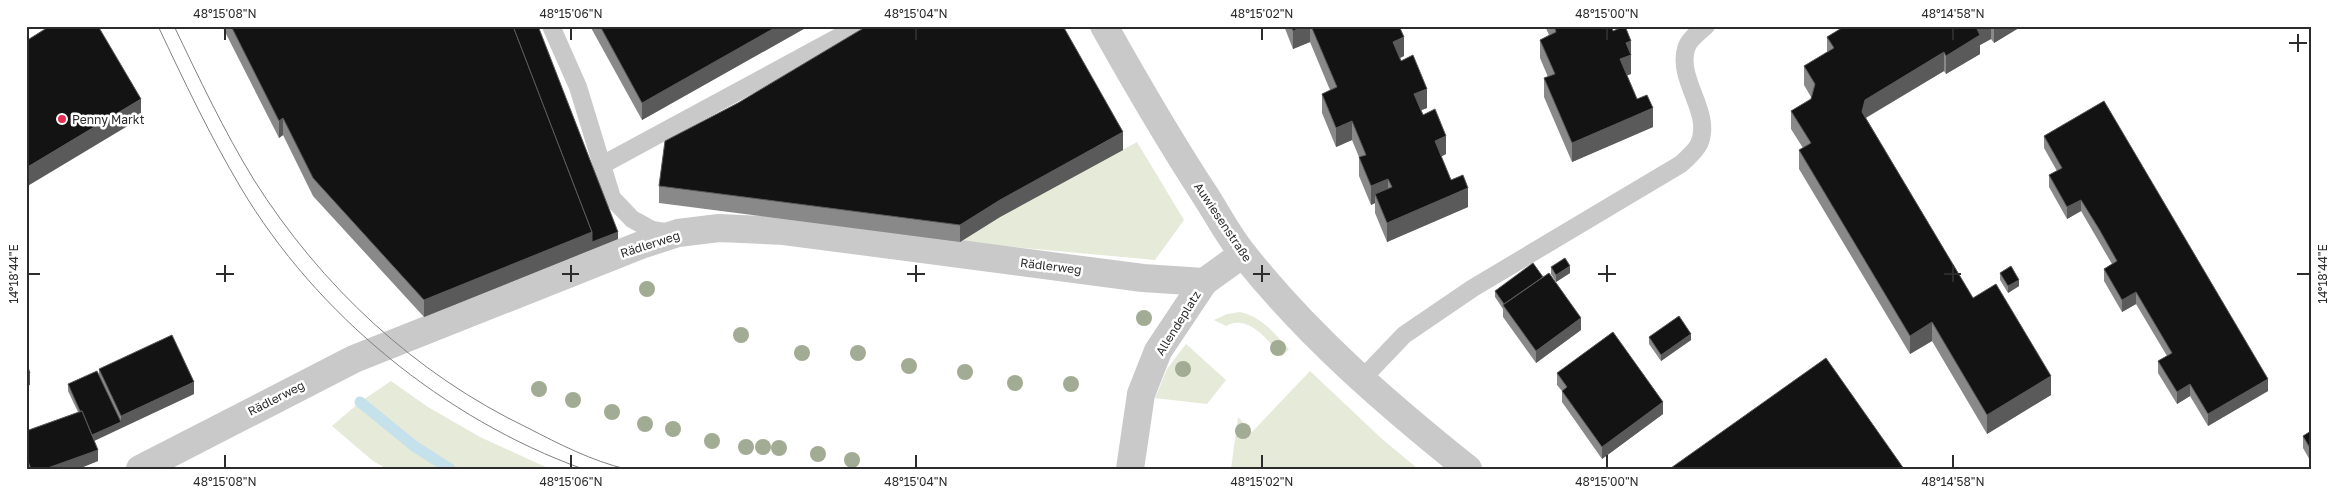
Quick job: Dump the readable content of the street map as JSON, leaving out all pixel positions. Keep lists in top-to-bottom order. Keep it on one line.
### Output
{"streets":{"street":["Auwiesenstraße","Rädlerweg","Allendeplatz"]},"crossings":[["Auwiesenstraße","Allendeplatz"],["Rädlerweg","Allendeplatz"]],"places":["Penny Markt"],"coordinates":["48°15'08\"N","48°15'06\"N","48°15'04\"N","48°15'02\"N","48°15'00\"N","48°14'58\"N","14°18'44\"E"]}
